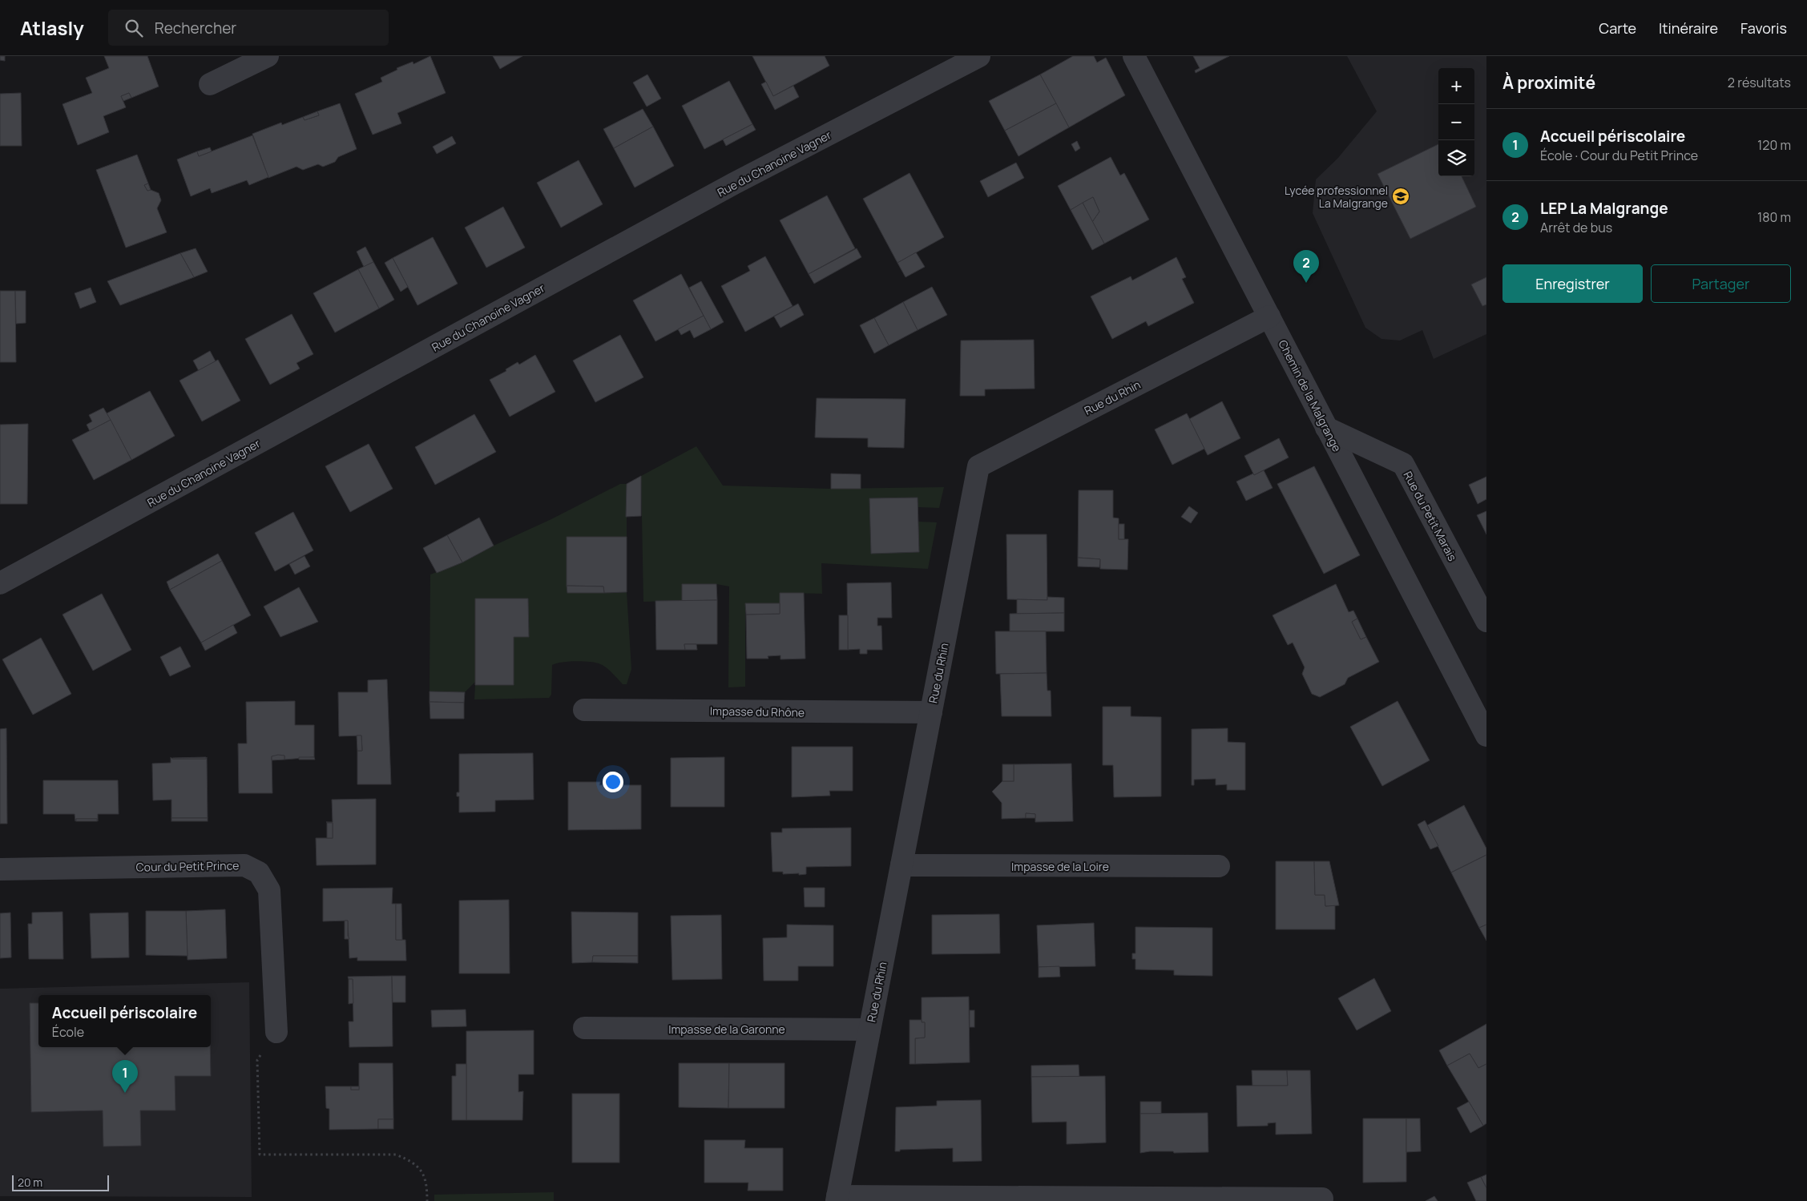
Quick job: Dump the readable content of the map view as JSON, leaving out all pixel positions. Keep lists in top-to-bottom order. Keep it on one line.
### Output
{"streets":{"street":["Rue du Chanoine Vagner","Chemin de la Malgrange","Rue du Rhin","Rue du Petit Marais","Impasse du Rhône","Cour du Petit Prince","Impasse de la Loire","Impasse de la Garonne"]},"crossings":[["Chemin de la Malgrange","Rue du Rhin"],["Chemin de la Malgrange","Rue du Petit Marais"],["Rue du Rhin","Impasse du Rhône"],["Rue du Rhin","Impasse de la Loire"],["Rue du Rhin","Impasse de la Garonne"]],"places":{"school or university":["Lycée professionnel La Malgrange"]},"scale_bar":"20 m","page":{"header":"Atlasly","search":"Rechercher","nav":["Carte","Itinéraire","Favoris"],"heading":["À proximité","2 résultats"],"map_buttons":["+","−"],"list":[{"mark":"1","name":"Accueil périscolaire","note":"École · Cour du Petit Prince","value":"120 m"},{"mark":"2","name":"LEP La Malgrange","note":"Arrêt de bus","value":"180 m"}],"pins":["2","1"],"buttons":["Enregistrer","Partager"],"popup":["Accueil périscolaire","École"],"scale":"20 m"}}
